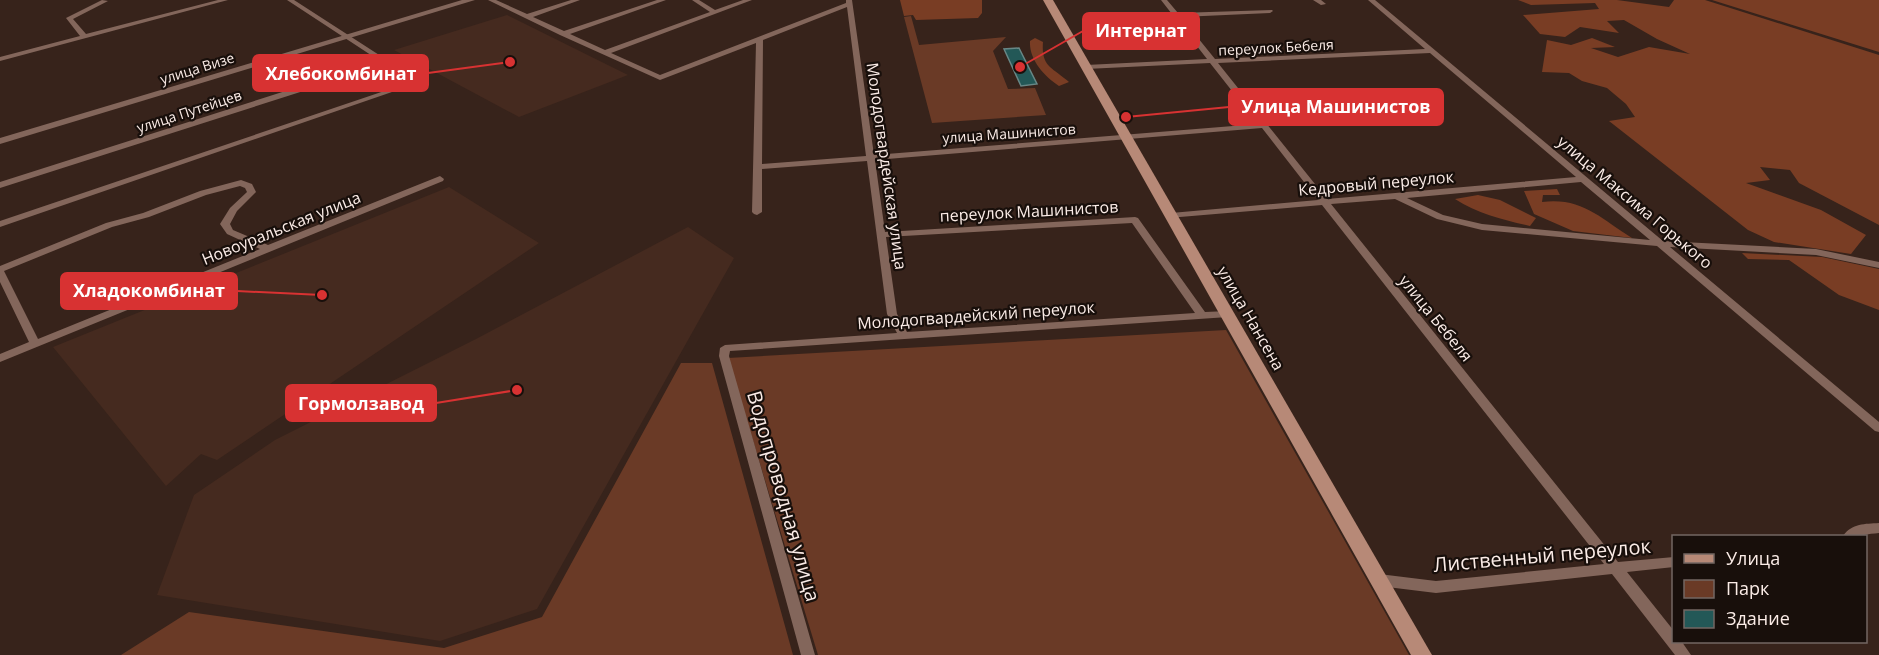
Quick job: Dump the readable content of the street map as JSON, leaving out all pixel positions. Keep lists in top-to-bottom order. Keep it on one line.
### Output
{"streets":{"main road":["улица Нансена"],"street":["переулок Бебеля","улица Визе","улица Путейцев","улица Машинистов","Молодогвардейская улица","Кедровый переулок","улица Максима Горького","переулок Машинистов","Новоуральская улица","Молодогвардейский переулок","улица Бебеля","Водопроводная улица","Лиственный переулок"]},"crossings":[["переулок Бебеля","улица Максима Горького"],["переулок Бебеля","улица Нансена"],["переулок Бебеля","улица Бебеля"],["улица Машинистов","Молодогвардейская улица"],["улица Машинистов","улица Нансена"],["улица Машинистов","улица Бебеля"],["Молодогвардейская улица","переулок Машинистов"],["Молодогвардейская улица","Молодогвардейский переулок"],["Кедровый переулок","улица Максима Горького"],["Кедровый переулок","улица Нансена"],["Кедровый переулок","улица Бебеля"],["переулок Машинистов","Молодогвардейский переулок"],["Молодогвардейский переулок","улица Нансена"],["Молодогвардейский переулок","Водопроводная улица"],["улица Нансена","Лиственный переулок"],["улица Бебеля","Лиственный переулок"]],"places":["Хлебокомбинат","Интернат","Улица Машинистов","Хладокомбинат","Гормолзавод"],"legend":["Улица","Парк","Здание"]}
